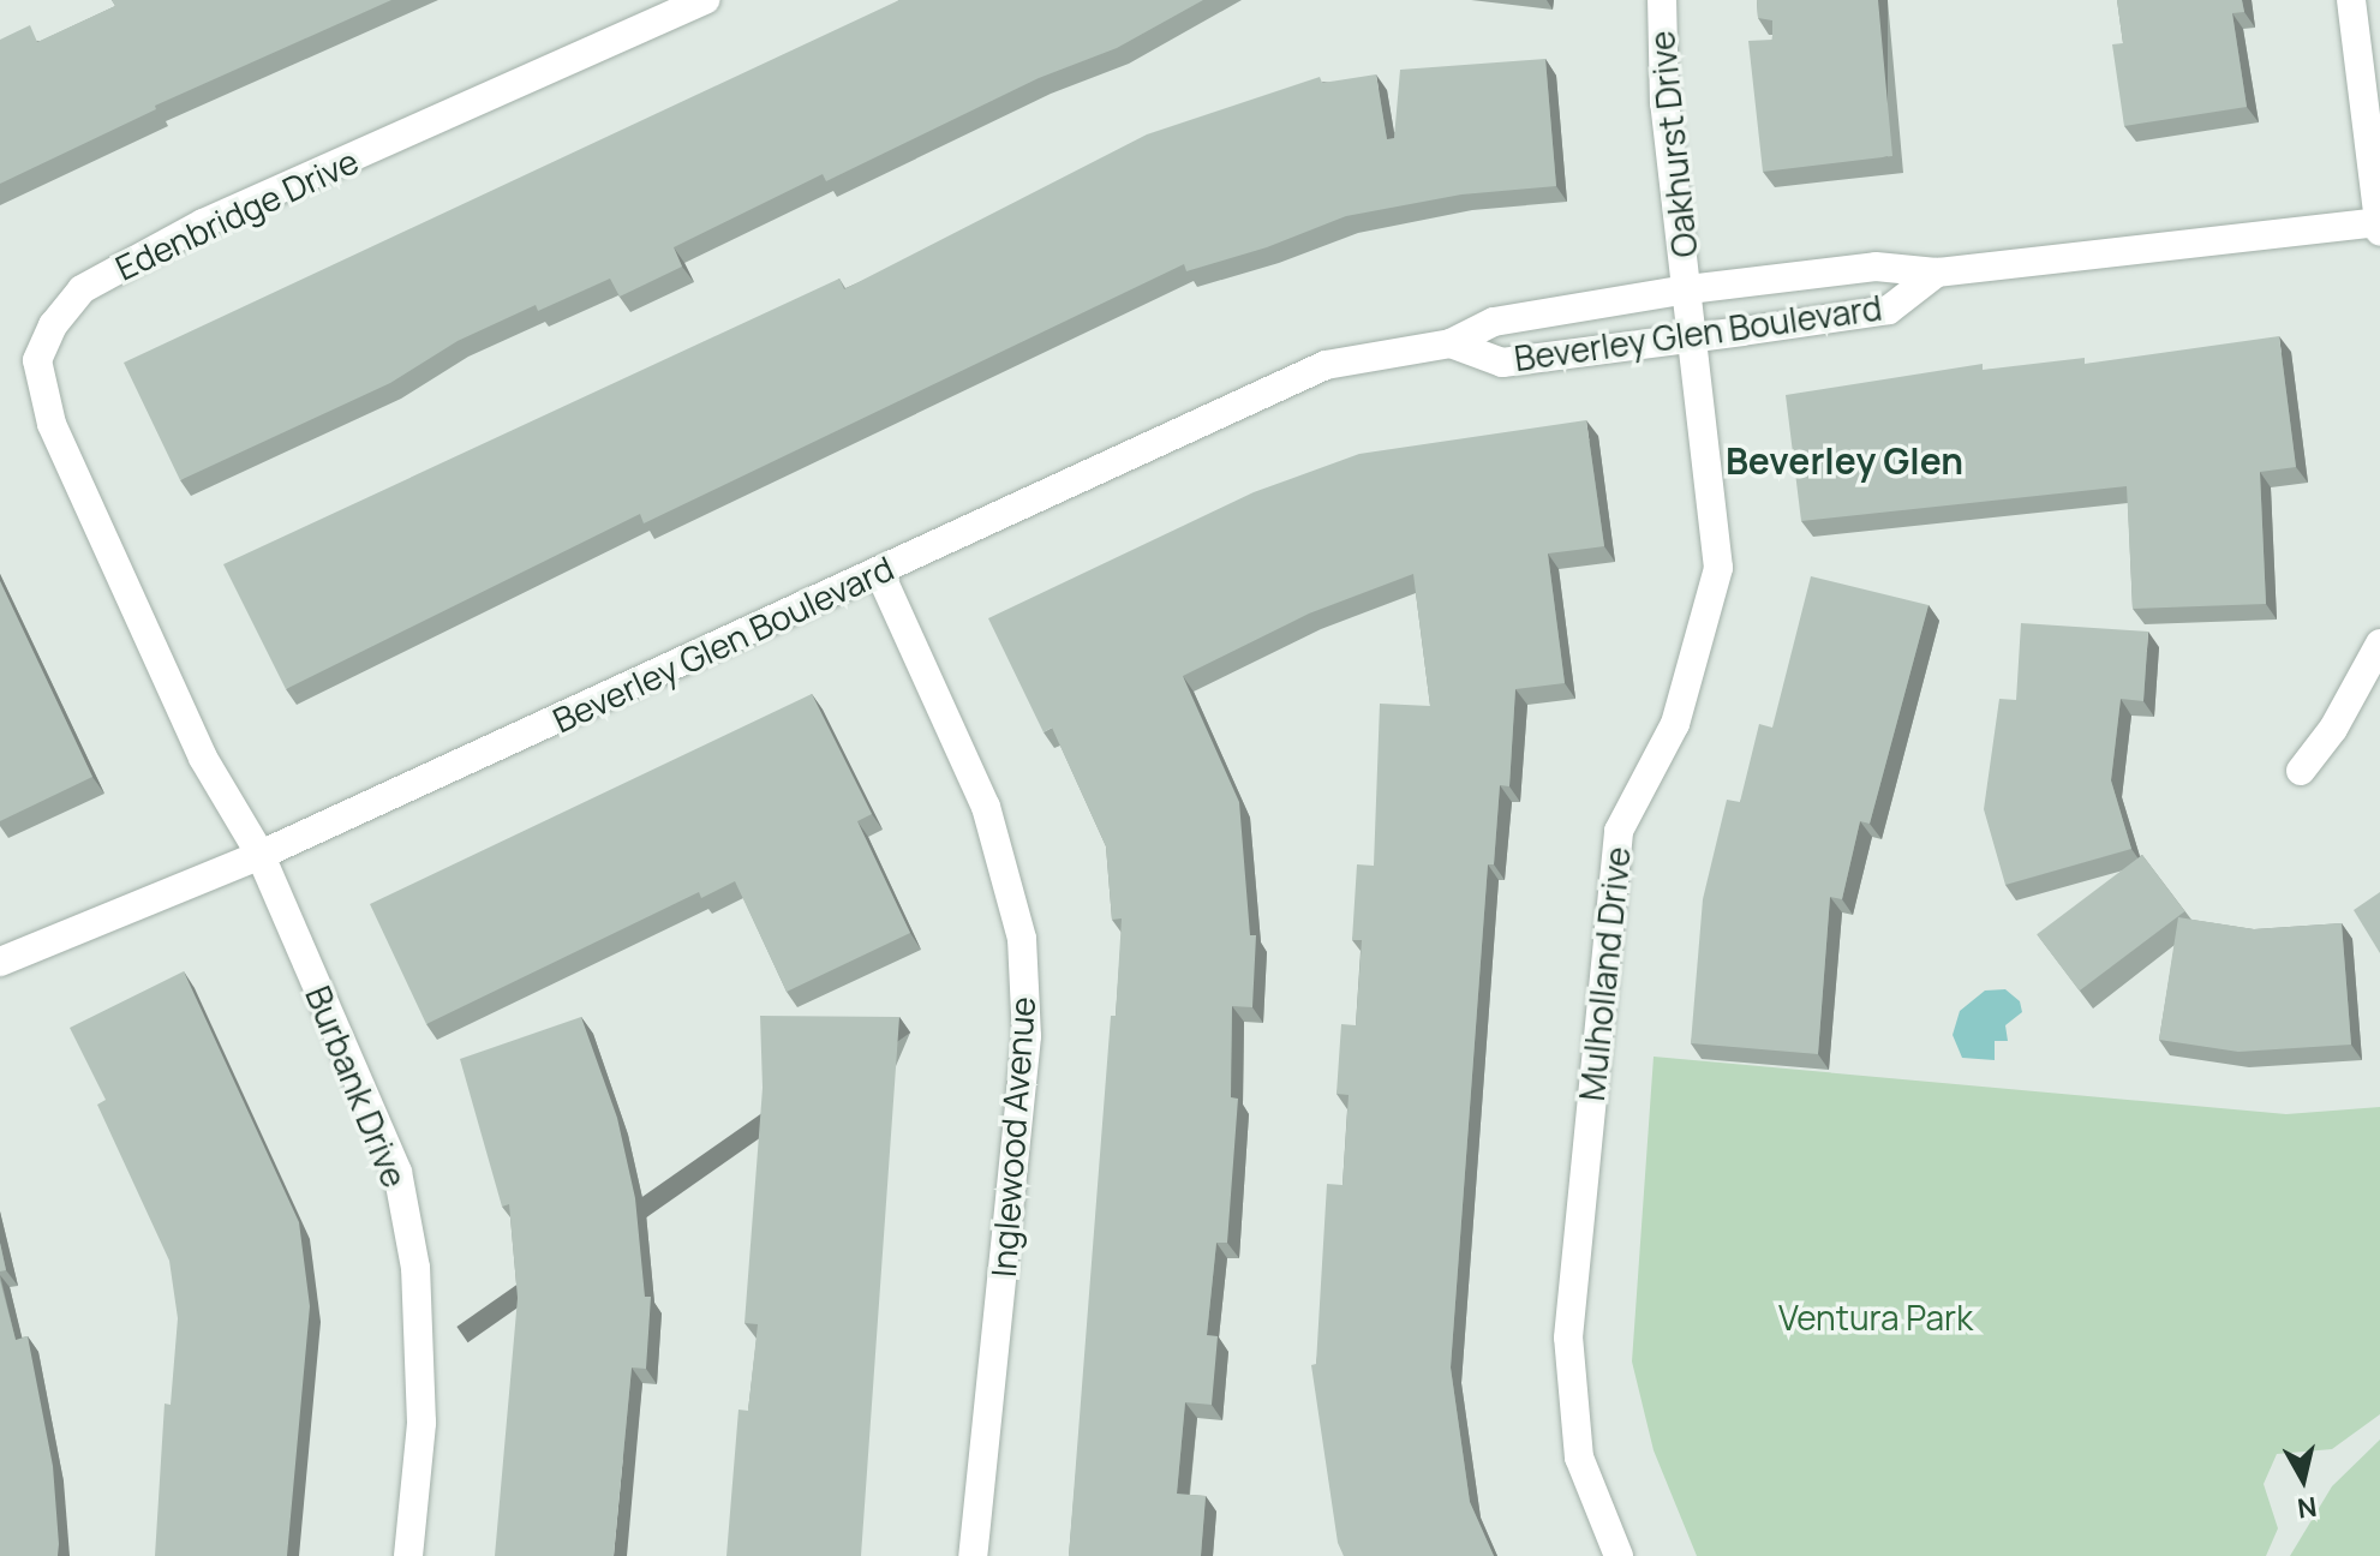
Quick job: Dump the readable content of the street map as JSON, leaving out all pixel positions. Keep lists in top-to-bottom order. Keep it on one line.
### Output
{"streets":{"street":["Oakhurst Drive","Edenbridge Drive","Beverley Glen Boulevard","Mulholland Drive","Burbank Drive","Inglewood Avenue"]},"crossings":[["Oakhurst Drive","Beverley Glen Boulevard"],["Oakhurst Drive","Mulholland Drive"],["Edenbridge Drive","Beverley Glen Boulevard"],["Edenbridge Drive","Burbank Drive"],["Beverley Glen Boulevard","Mulholland Drive"],["Beverley Glen Boulevard","Burbank Drive"],["Beverley Glen Boulevard","Inglewood Avenue"]],"districts":["Beverley Glen"],"parks":["Ventura Park"],"north":"bottom"}
